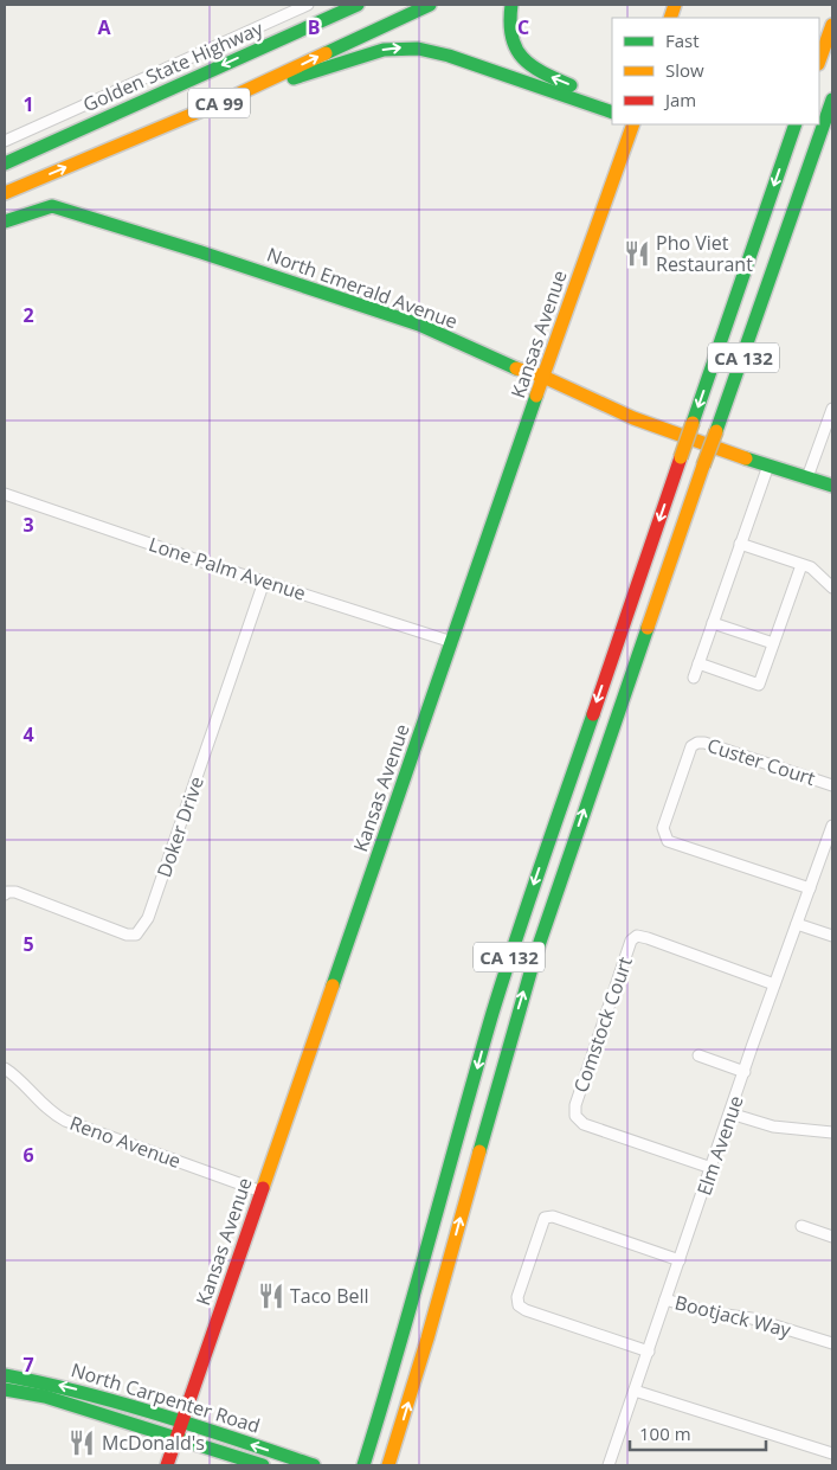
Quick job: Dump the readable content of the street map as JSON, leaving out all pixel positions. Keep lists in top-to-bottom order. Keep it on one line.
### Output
{"streets":{"main road":["Golden State Highway","CA 99","North Emerald Avenue","Kansas Avenue","CA 132","North Carpenter Road"],"street":["Lone Palm Avenue","Custer Court","Doker Drive","Comstock Court","Reno Avenue","Elm Avenue","Bootjack Way"]},"crossings":[["North Emerald Avenue","Kansas Avenue"],["Kansas Avenue","Lone Palm Avenue"],["Kansas Avenue","Reno Avenue"],["Kansas Avenue","North Carpenter Road"],["Lone Palm Avenue","Doker Drive"],["Custer Court","Elm Avenue"],["Comstock Court","Elm Avenue"],["Elm Avenue","Bootjack Way"]],"places":{"restaurant":["Pho Viet Restaurant","Taco Bell","McDonald's"]},"legend":["Fast","Slow","Jam"],"scale_bar":"100 m","grid":{"columns":["A","B","C"],"rows":["1","2","3","4","5","6","7"]}}
